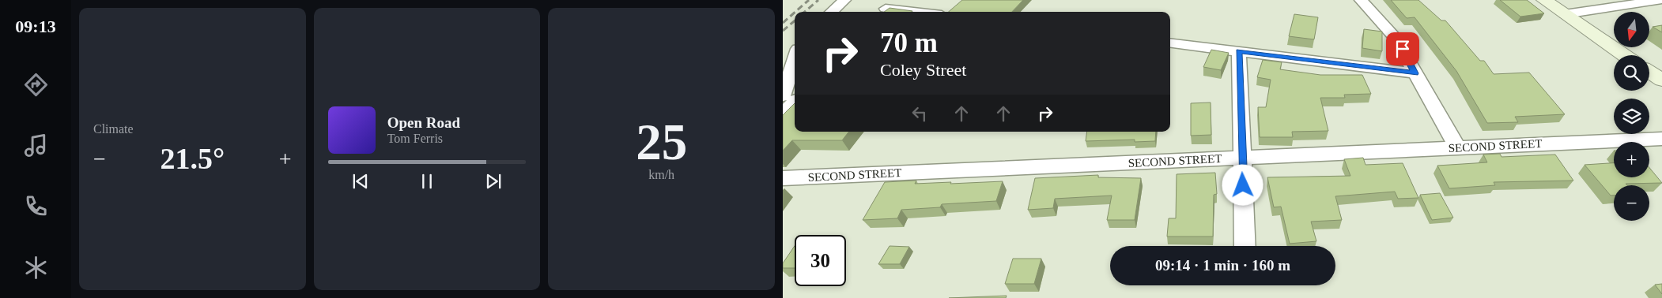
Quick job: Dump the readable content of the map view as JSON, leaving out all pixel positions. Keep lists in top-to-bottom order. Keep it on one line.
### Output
{"streets":{"street":["SECOND STREET"]},"north":"bottom","page":{"tabs":"09:13","tile":["Climate",["25","km/h"]],"map_buttons":["+","−"],"turn":["70 m","Coley Street"],"song":["Open Road","Tom Ferris"],"heat":["−","21.5°","+"],"limit":"30","trip":"09:14 · 1 min · 160 m"}}
